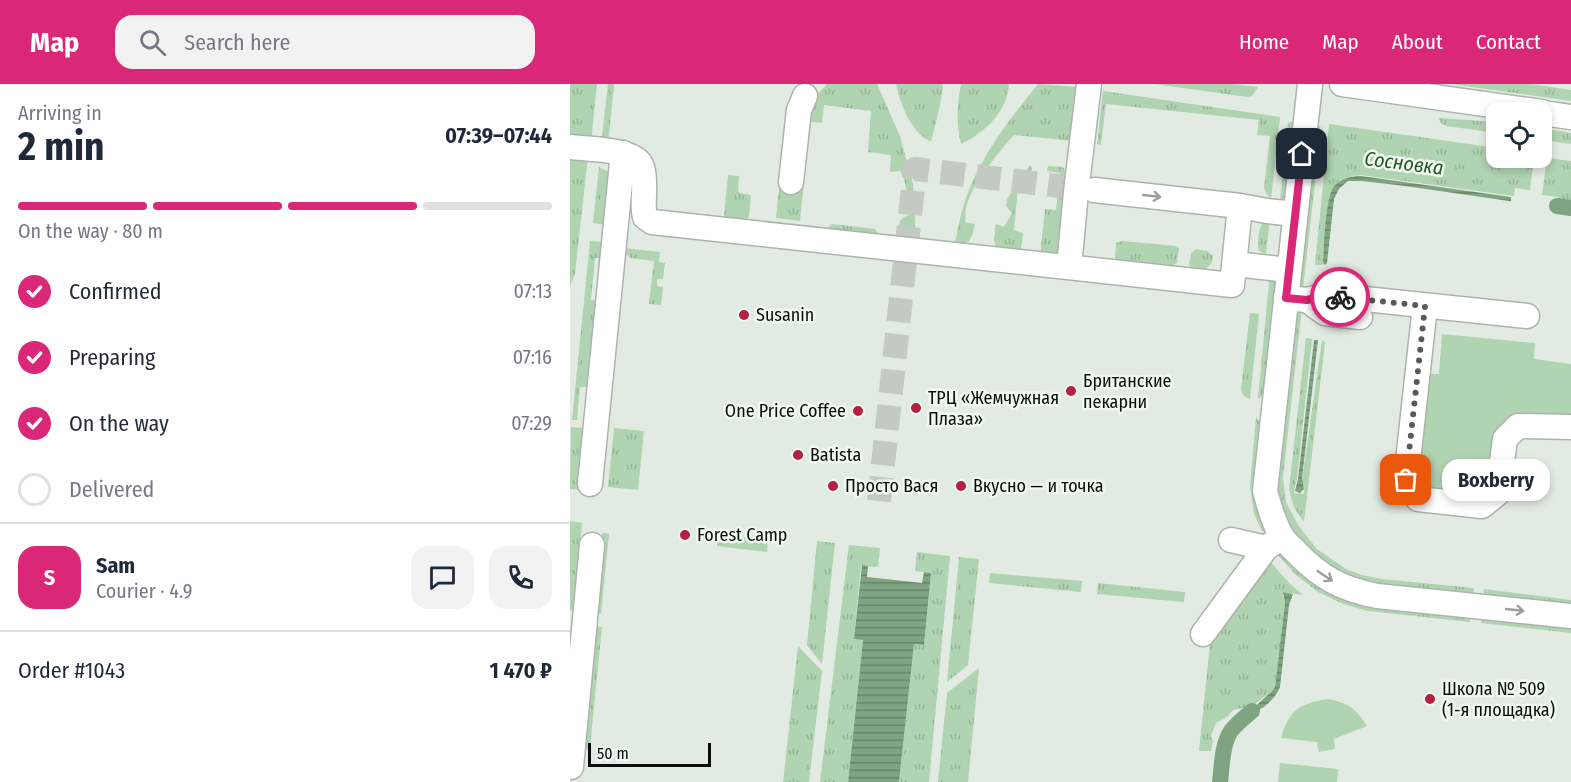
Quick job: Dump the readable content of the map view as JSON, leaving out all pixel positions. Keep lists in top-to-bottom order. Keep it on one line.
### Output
{"water":["Сосновка"],"places":["Susanin","Британские пекарни","ТРЦ «Жемчужная Плаза»","One Price Coffee","Batista","Boxberry","Просто Вася","Вкусно — и точка","Forest Camp","Школа № 509 (1-я площадка)"],"scale_bar":"50 m","page":{"header":"Map","search":"Search here","nav":["Home","Map","About","Contact"],"heading":["2 min","Arriving in","07:39–07:44"],"panel":["Sam","Courier · 4.9","Order #1043","1 470 ₽"],"bar":"On the way · 80 m","list":[["Confirmed","07:13"],["Preparing","07:16"],["On the way","07:29"],"Delivered"],"bubble":"Boxberry","round":"S","scale":"50 m"}}
